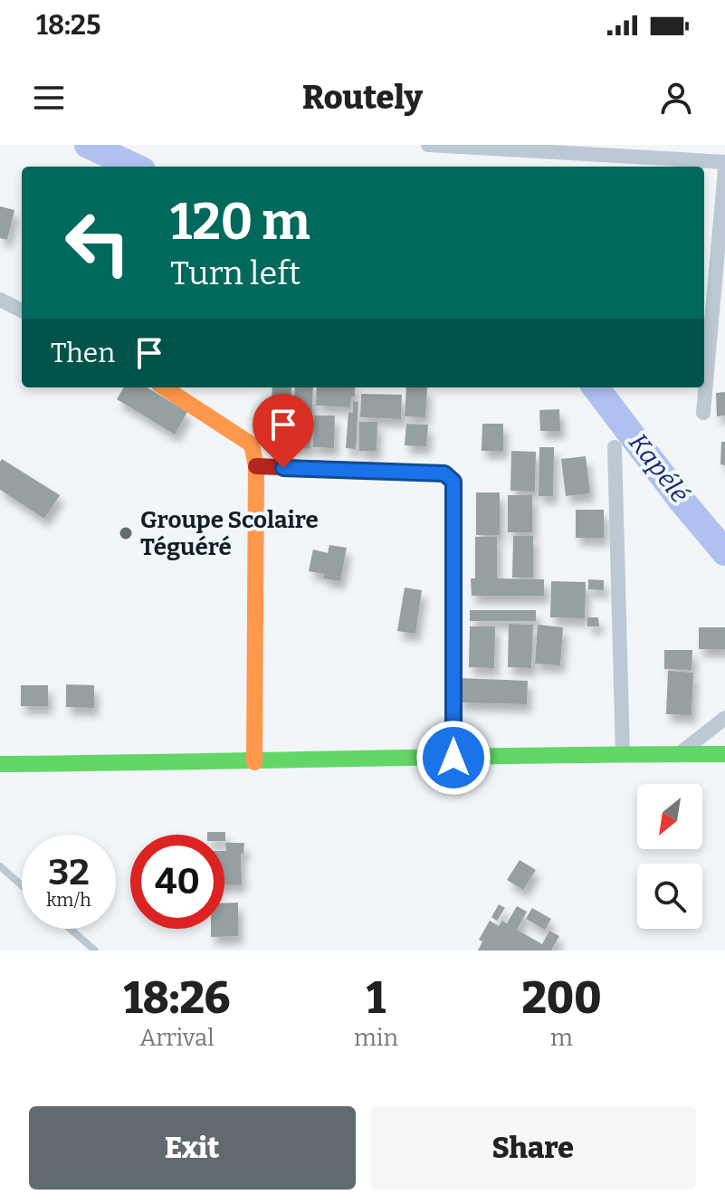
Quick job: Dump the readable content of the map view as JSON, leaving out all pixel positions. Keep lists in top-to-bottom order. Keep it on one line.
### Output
{"water":["Kapélé"],"places":["Groupe Scolaire Téguéré"],"north":"bottom left","page":{"status":"18:25","header":"Routely","turn":["120 m","Turn left"],"then":"Then","speed":"32 km/h","limit":"40","eta":["18:26","Arrival","1","min","200","m"],"buttons":["Exit","Share"]}}
